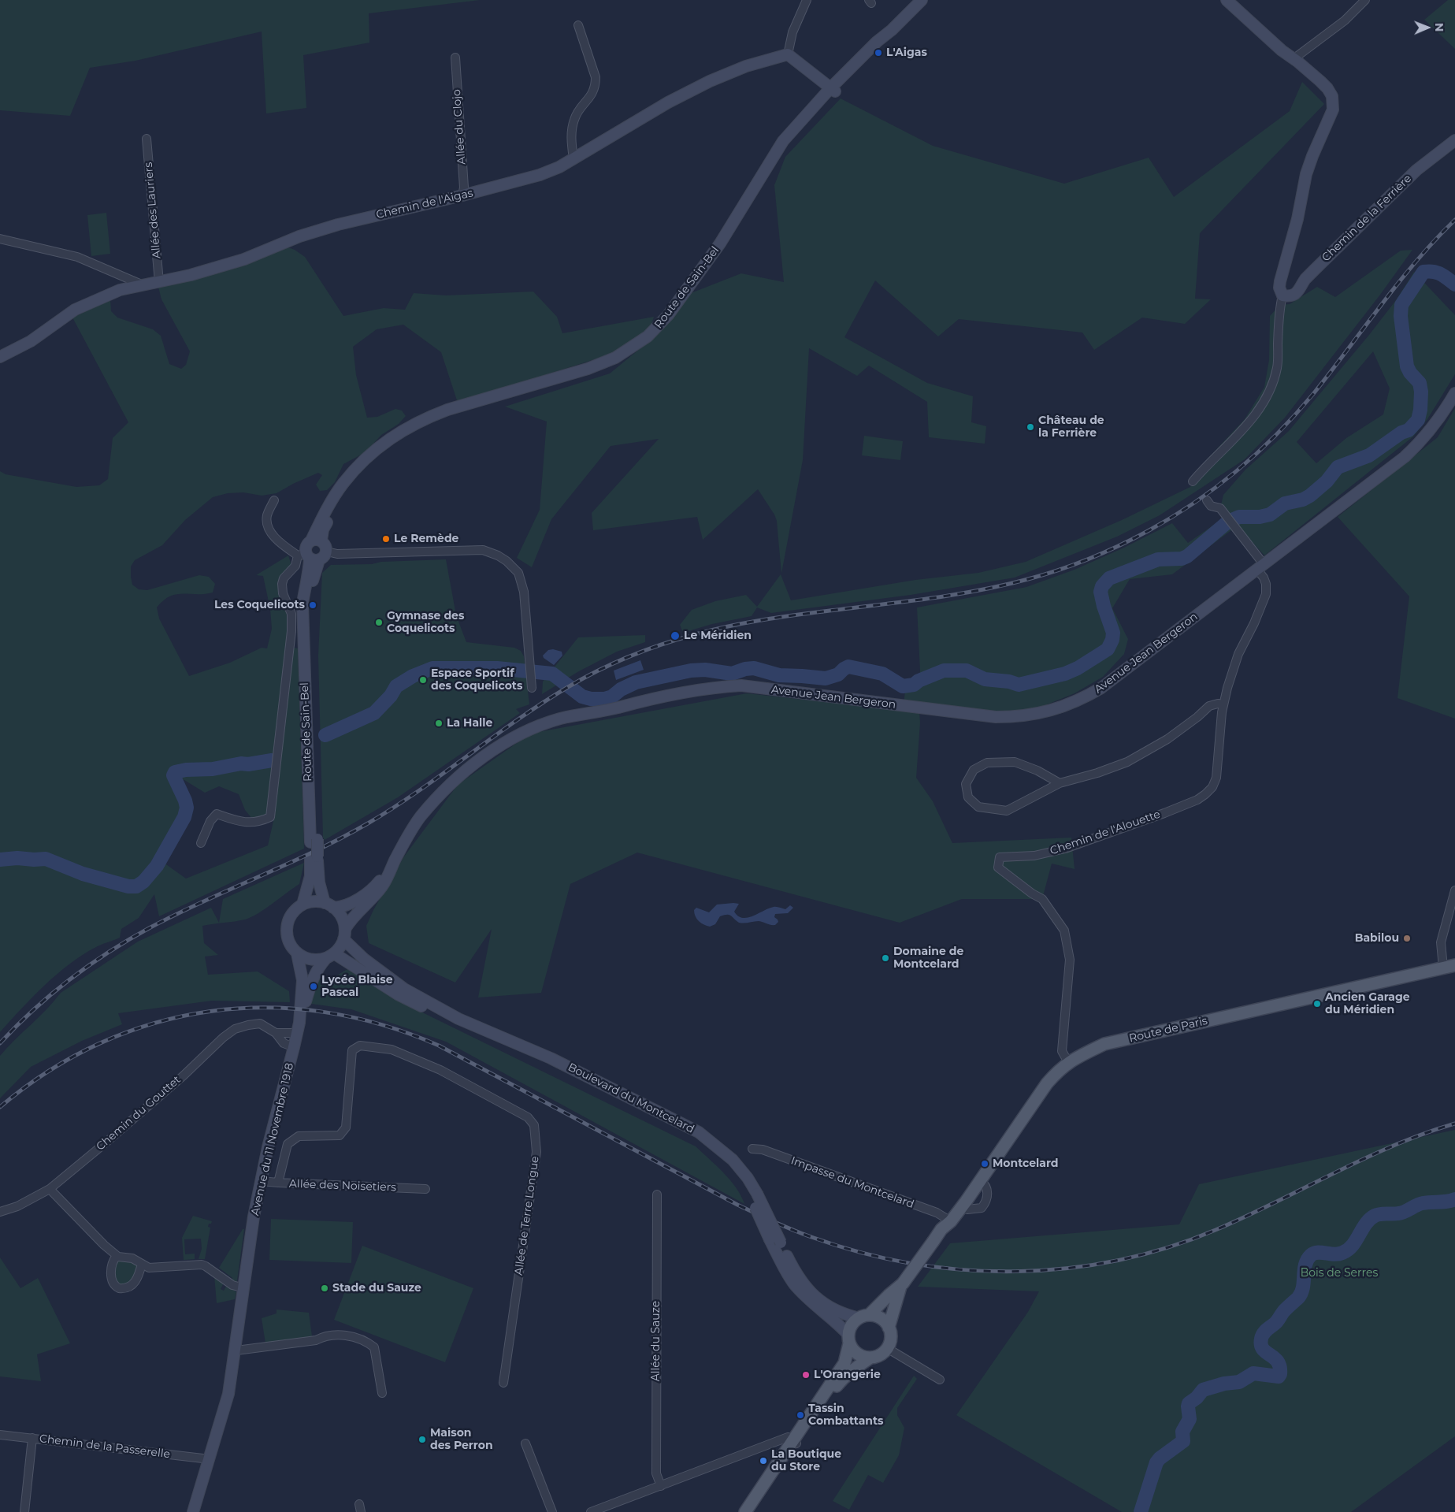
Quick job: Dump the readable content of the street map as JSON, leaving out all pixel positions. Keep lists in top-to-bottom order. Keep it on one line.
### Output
{"streets":{"main road":["Chemin de l'Aigas","Chemin de la Ferrière","Route de Sain-Bel","Avenue Jean Bergeron","Route de Paris","Boulevard du Montcelard","Avenue du 11 Novembre 1918"],"street":["Allée du Clojo","Allée des Lauriers","Chemin de l'Alouette","Chemin du Gouttet","Impasse du Montcelard","Allée des Noisetiers","Allée de Terre Longue","Allée du Sauze","Chemin de la Passerelle"]},"crossings":[["Allée du Clojo","Chemin de l'Aigas"],["Chemin de l'Aigas","Allée des Lauriers"],["Route de Sain-Bel","Avenue Jean Bergeron"],["Route de Sain-Bel","Boulevard du Montcelard"],["Route de Sain-Bel","Avenue du 11 Novembre 1918"],["Avenue Jean Bergeron","Chemin de l'Alouette"],["Avenue Jean Bergeron","Boulevard du Montcelard"],["Avenue Jean Bergeron","Avenue du 11 Novembre 1918"],["Chemin de l'Alouette","Route de Paris"],["Route de Paris","Boulevard du Montcelard"],["Route de Paris","Impasse du Montcelard"],["Boulevard du Montcelard","Avenue du 11 Novembre 1918"],["Chemin du Gouttet","Avenue du 11 Novembre 1918"],["Avenue du 11 Novembre 1918","Allée des Noisetiers"],["Avenue du 11 Novembre 1918","Chemin de la Passerelle"],["Allée des Noisetiers","Allée de Terre Longue"]],"parks":["Bois de Serres"],"places":["L'Aigas","Château de la Ferrière","Le Remède","Les Coquelicots","Gymnase des Coquelicots","Le Méridien","Espace Sportif des Coquelicots","La Halle","Babilou","Domaine de Montcelard","Lycée Blaise Pascal","Ancien Garage du Méridien","Montcelard","Stade du Sauze","L'Orangerie","Tassin Combattants","Maison des Perron","La Boutique du Store"],"north":"right"}
